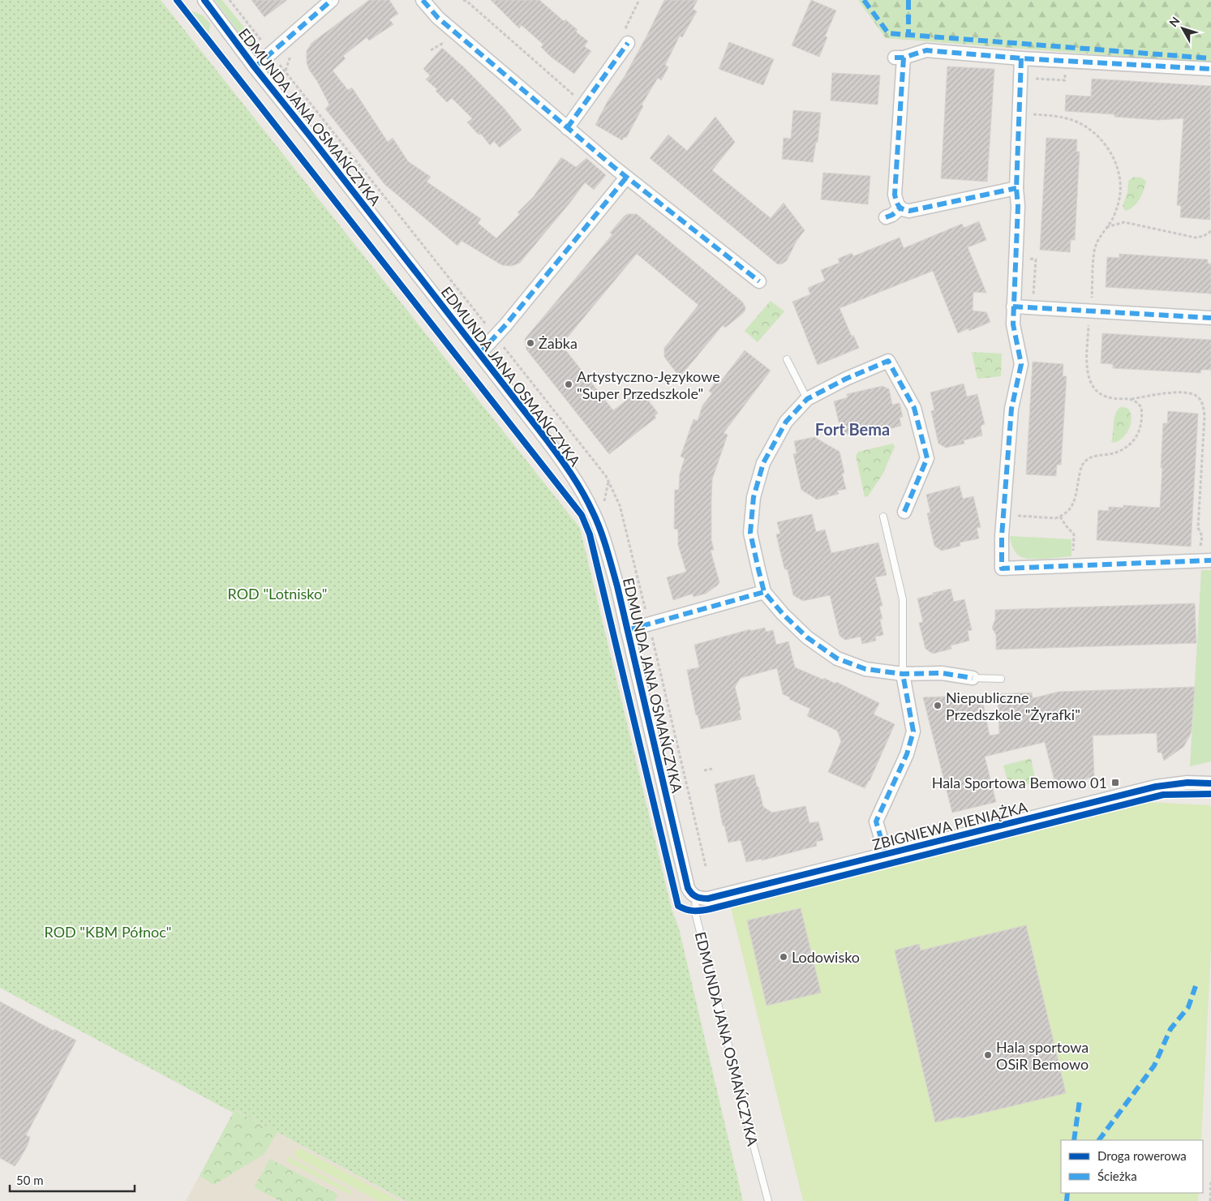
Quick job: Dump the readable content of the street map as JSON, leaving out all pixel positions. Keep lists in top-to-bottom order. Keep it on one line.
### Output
{"streets":{"street":["EDMUNDA JANA OSMAŃCZYKA","ZBIGNIEWA PIENIĄŻKA"]},"crossings":[["EDMUNDA JANA OSMAŃCZYKA","ZBIGNIEWA PIENIĄŻKA"]],"districts":["Fort Bema"],"parks":["ROD \"Lotnisko\"","ROD \"KBM Północ\""],"places":{"other":["Żabka","Artystyczno-Językowe \"Super Przedszkole\"","Niepubliczne Przedszkole \"Żyrafki\"","Lodowisko","Hala sportowa OSiR Bemowo"],"transit":["Hala Sportowa Bemowo 01"]},"legend":["Droga rowerowa","Ścieżka"],"scale_bar":"50 m","north":"top left"}
